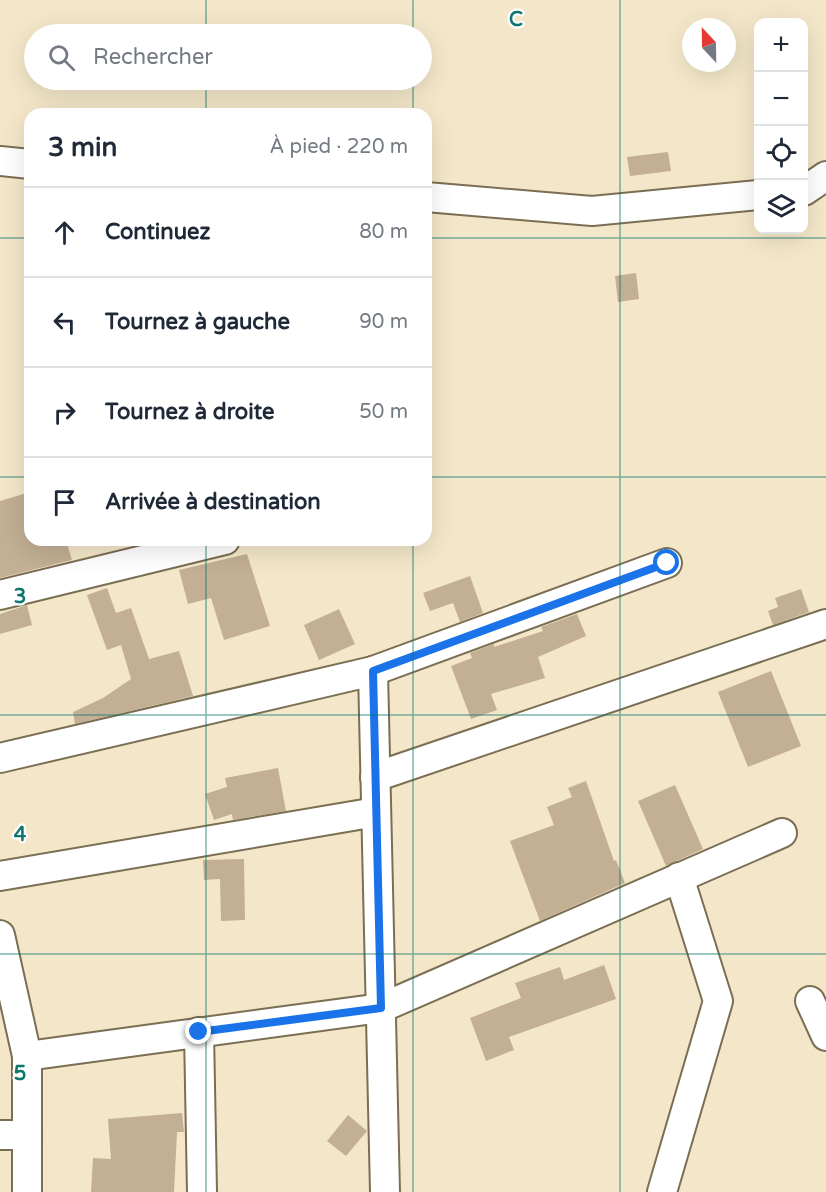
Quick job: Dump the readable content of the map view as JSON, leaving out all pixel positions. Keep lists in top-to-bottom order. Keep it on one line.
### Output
{"north":"top","page":{"map_buttons":["+","−"],"search":"Rechercher","heading":["3 min","À pied · 220 m"],"list":[["Continuez","80 m"],["Tournez à gauche","90 m"],["Tournez à droite","50 m"],"Arrivée à destination"]},"grid":{"columns":["C"],"rows":["3","4","5"]}}
